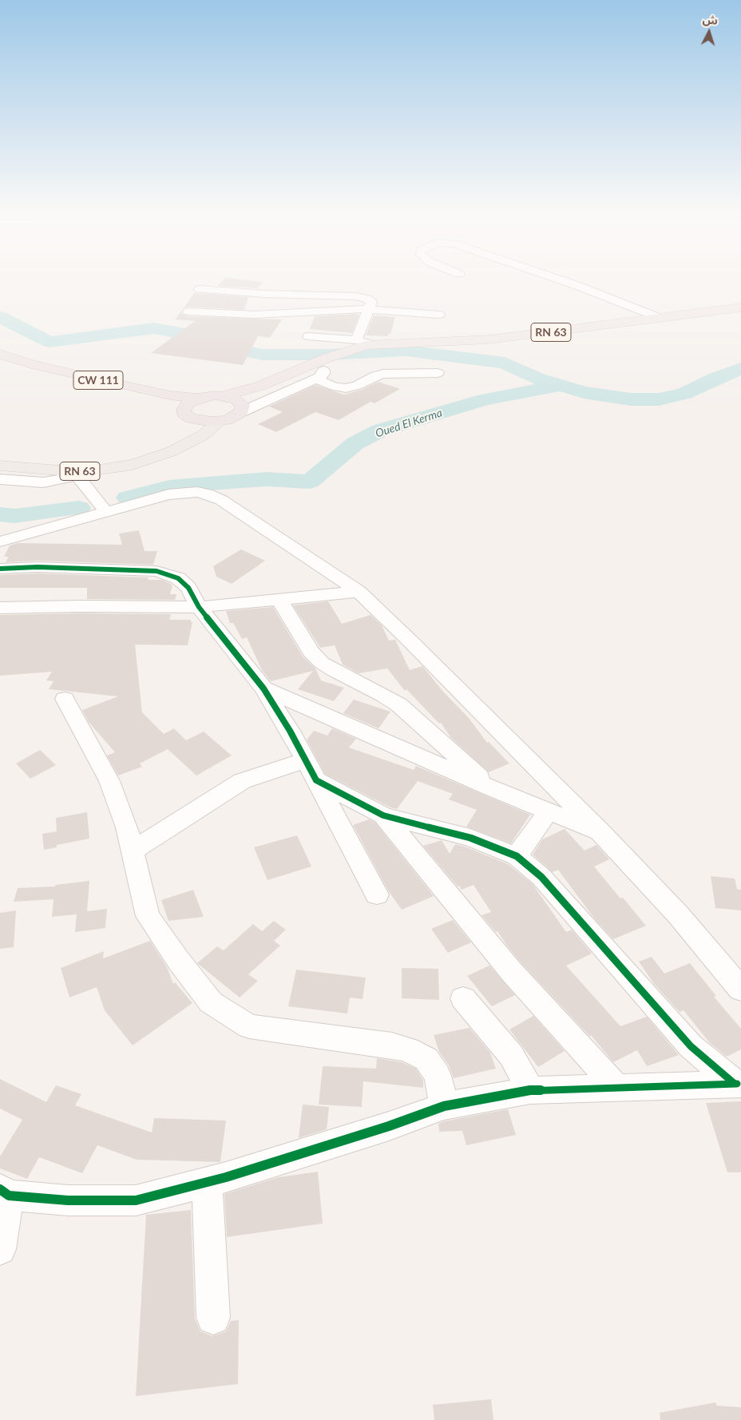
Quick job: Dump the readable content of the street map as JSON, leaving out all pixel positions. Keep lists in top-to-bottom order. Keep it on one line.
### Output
{"streets":{"highway":["RN 63","CW 111"]},"water":["Oued El Kerma"],"north":"top"}
